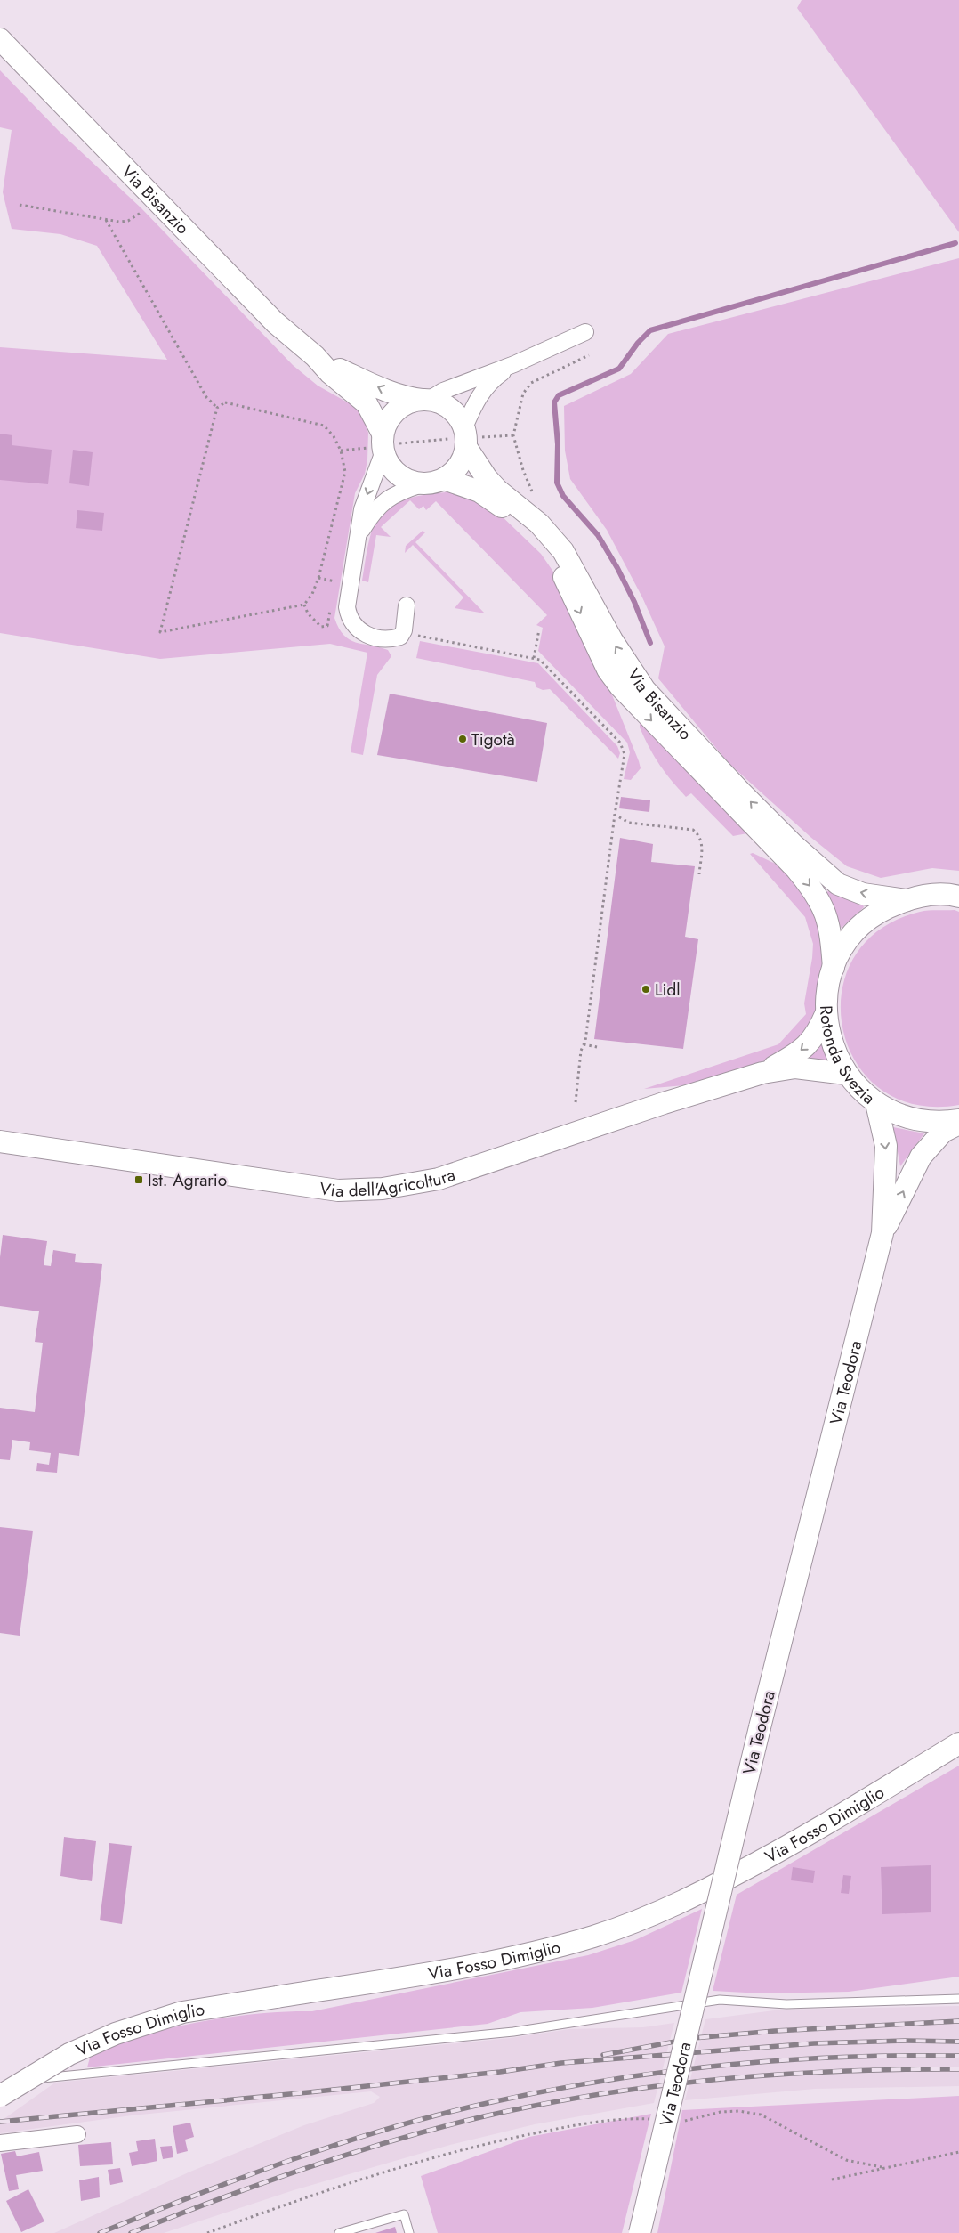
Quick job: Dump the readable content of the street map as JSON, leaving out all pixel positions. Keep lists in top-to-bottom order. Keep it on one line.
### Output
{"streets":{"main road":["Via Bisanzio","Rotonda Svezia","Via dell'Agricoltura","Via Teodora","Via Fosso Dimiglio"]},"crossings":[["Via Bisanzio","Rotonda Svezia"],["Rotonda Svezia","Via dell'Agricoltura"],["Rotonda Svezia","Via Teodora"]],"places":{"other":["Tigotà","Lidl"],"transit":["Ist. Agrario"]}}
